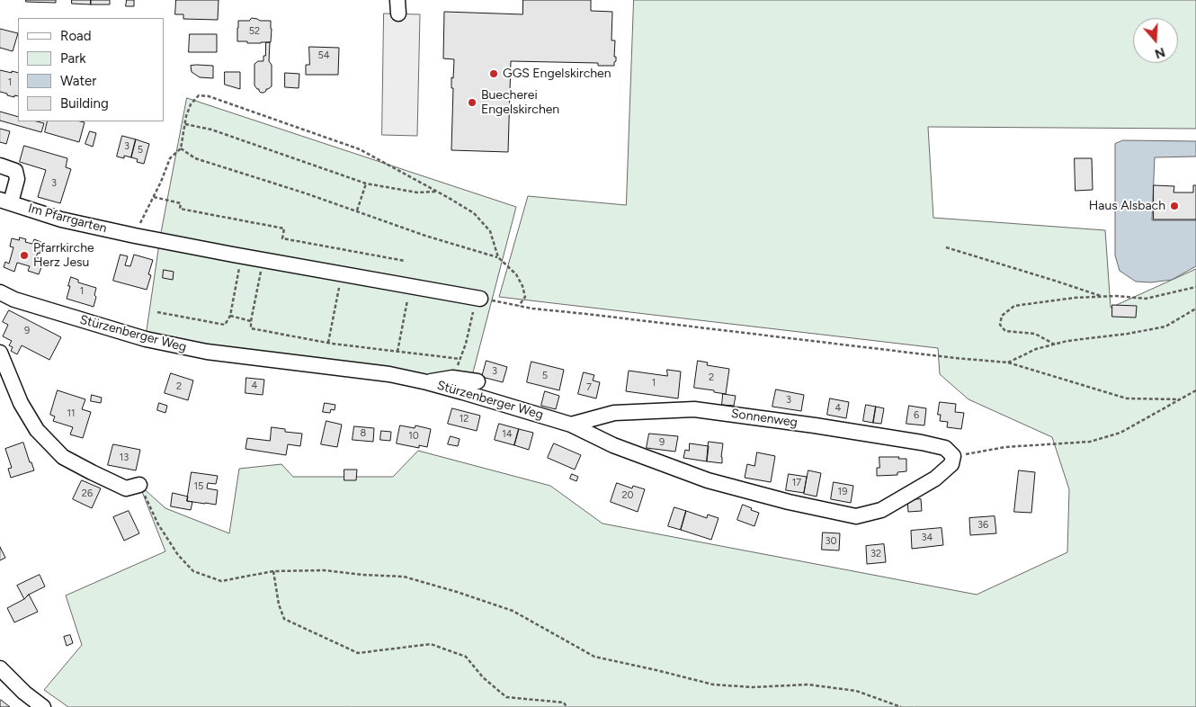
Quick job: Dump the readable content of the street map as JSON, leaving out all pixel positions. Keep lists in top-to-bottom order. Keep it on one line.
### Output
{"streets":{"street":["Im Pfarrgarten","Stürzenberger Weg","Sonnenweg"]},"crossings":[["Stürzenberger Weg","Sonnenweg"]],"places":["GGS Engelskirchen","Buecherei Engelskirchen","Haus Alsbach","Pfarrkirche Herz Jesu"],"house_numbers":["52","54","1","3","5","3","1","9","3","5","2","1","4","2","7","3","4","11","6","12","8","14","10","9","13","17","15","19","26","20","36","34","30","32"],"legend":["Road","Park","Water","Building"],"north":"bottom"}
